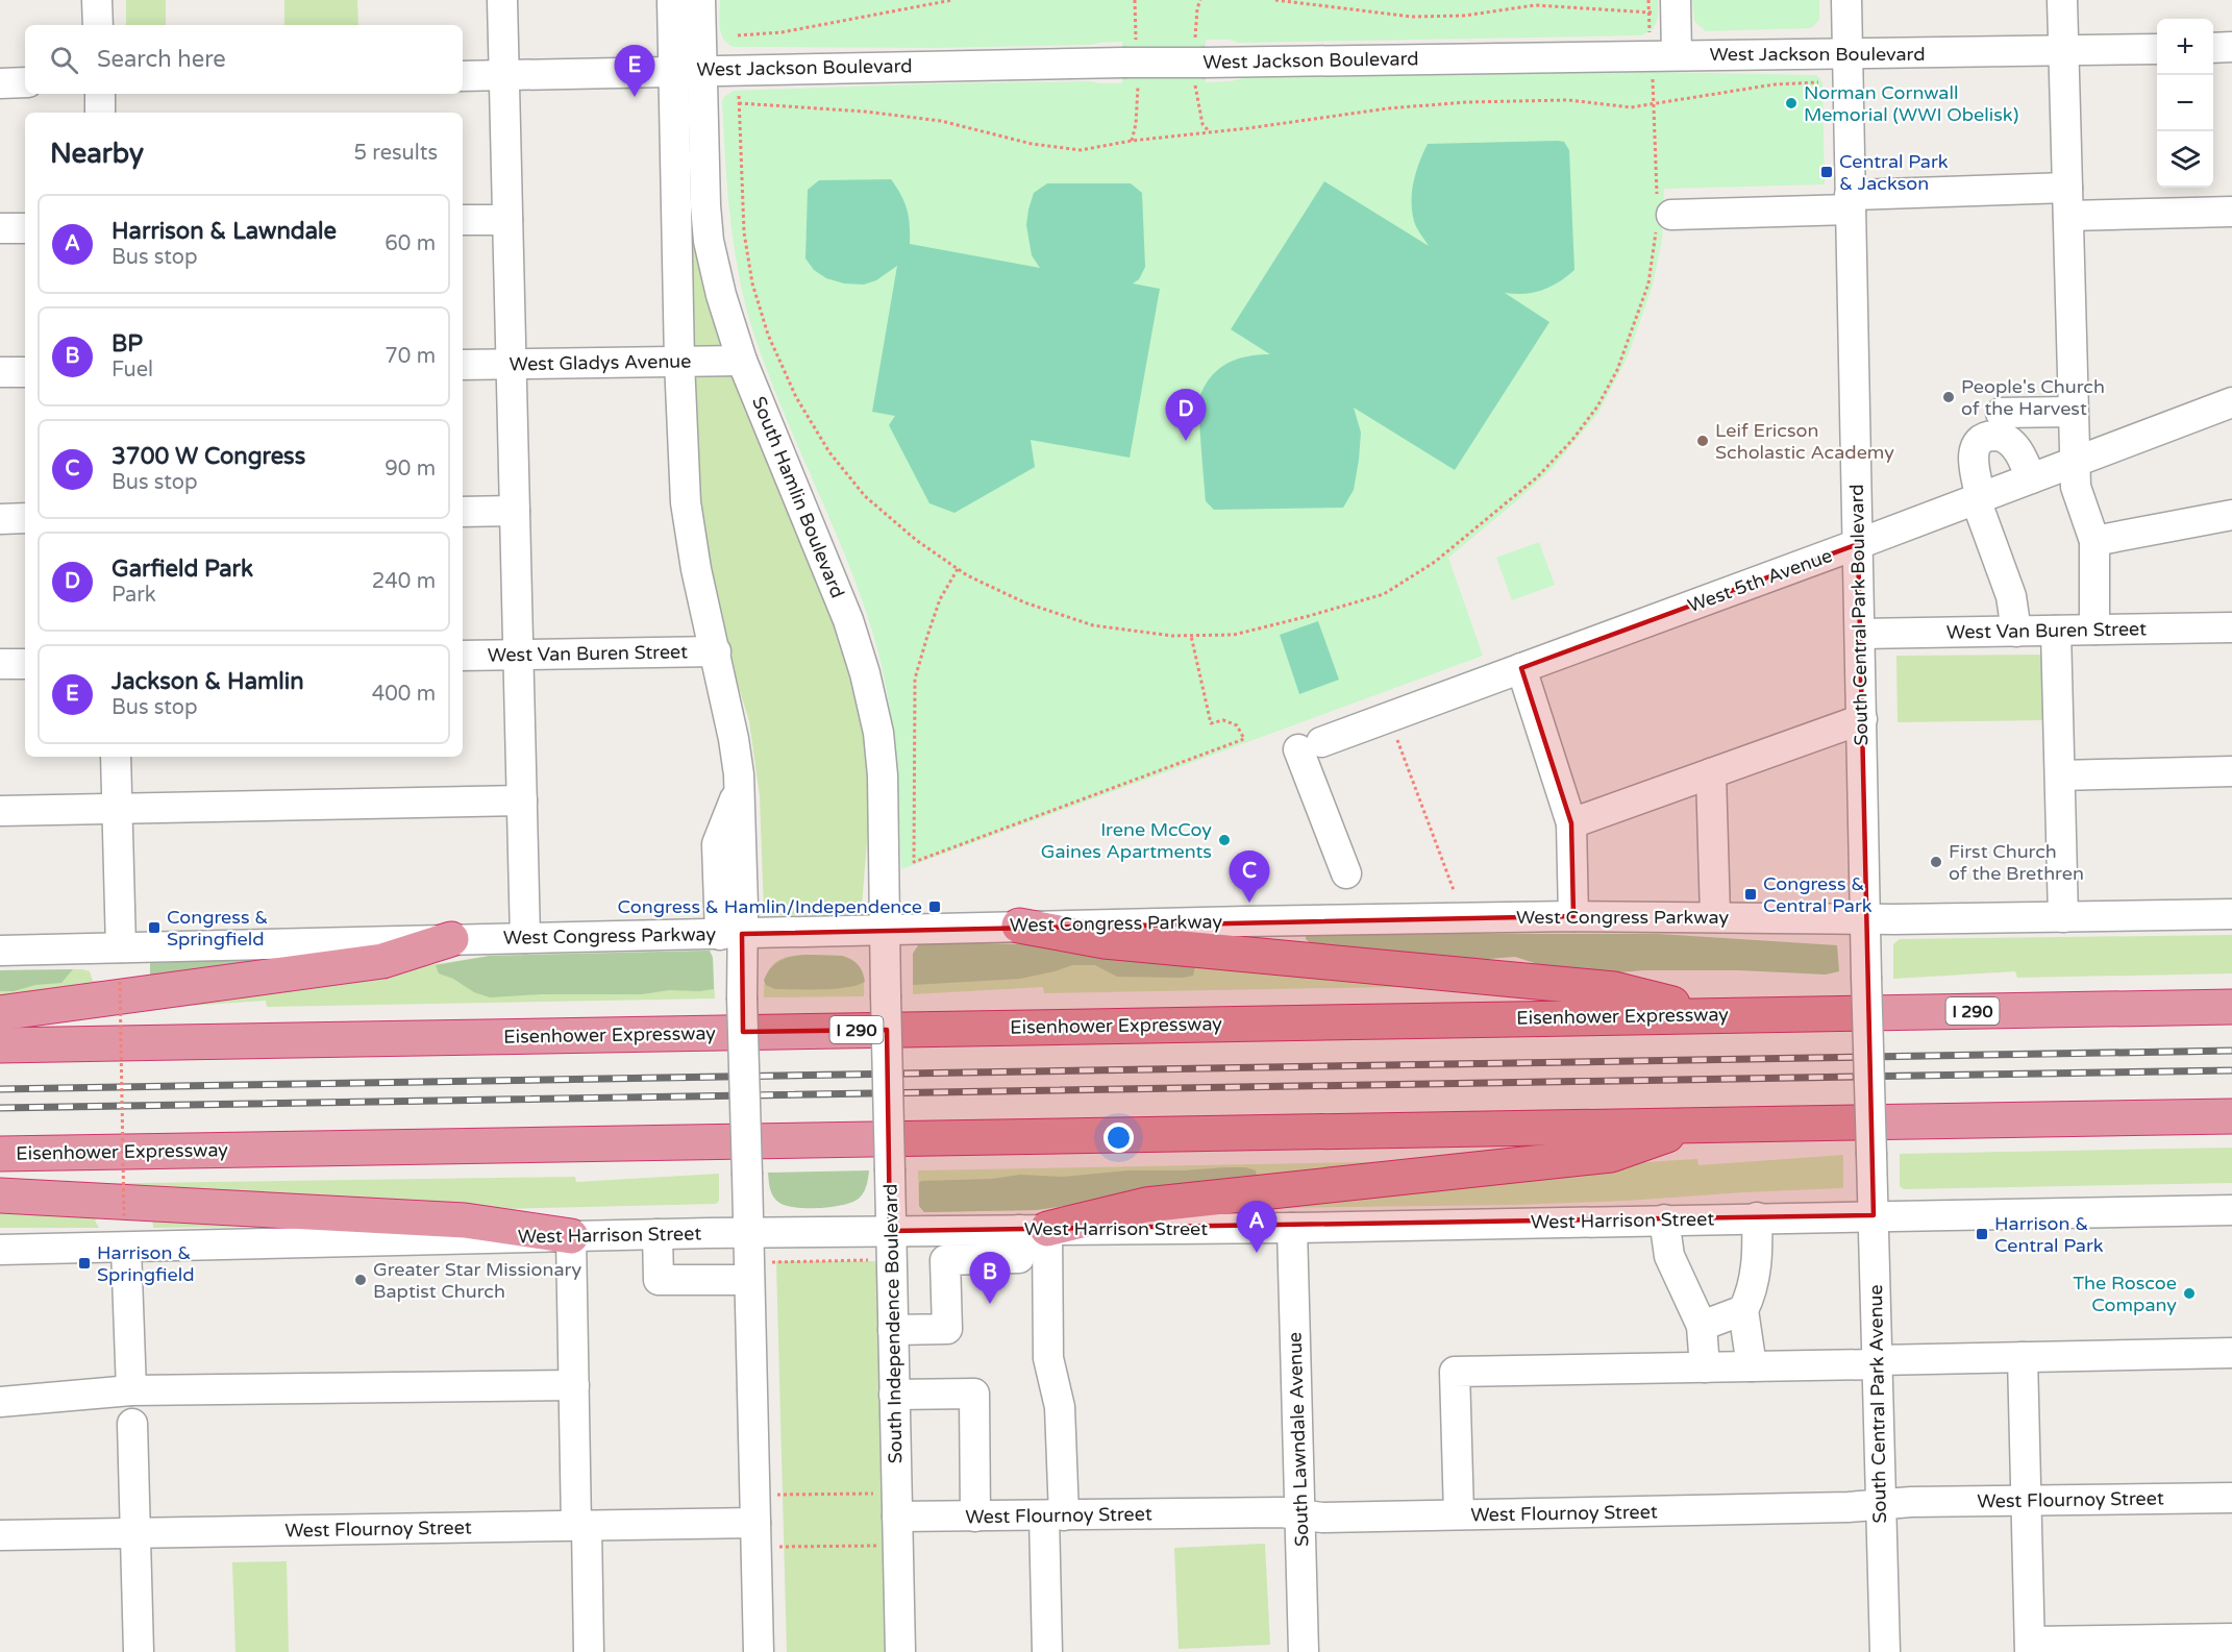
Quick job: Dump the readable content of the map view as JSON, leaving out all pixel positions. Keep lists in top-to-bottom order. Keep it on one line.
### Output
{"streets":{"highway":["I 290","Eisenhower Expressway"],"street":["West Jackson Boulevard","West Gladys Avenue","South Hamlin Boulevard","West 5th Avenue","South Central Park Boulevard","West Van Buren Street","West Congress Parkway","West Harrison Street","South Independence Boulevard","South Central Park Avenue","South Lawndale Avenue","West Flournoy Street"]},"crossings":[["West Jackson Boulevard","South Hamlin Boulevard"],["West Jackson Boulevard","South Central Park Boulevard"],["West Gladys Avenue","South Hamlin Boulevard"],["South Hamlin Boulevard","West Van Buren Street"],["South Hamlin Boulevard","West Congress Parkway"],["South Hamlin Boulevard","West Harrison Street"],["South Hamlin Boulevard","South Independence Boulevard"],["West 5th Avenue","South Central Park Boulevard"],["South Central Park Boulevard","West Van Buren Street"],["South Central Park Boulevard","West Congress Parkway"],["South Central Park Boulevard","South Central Park Avenue"],["West Harrison Street","South Independence Boulevard"],["West Harrison Street","South Central Park Avenue"],["West Harrison Street","South Lawndale Avenue"],["South Independence Boulevard","West Flournoy Street"],["South Central Park Avenue","West Flournoy Street"],["South Lawndale Avenue","West Flournoy Street"]],"places":{"other":["Norman Cornwall Memorial (WWI Obelisk)","People's Church of the Harvest","Leif Ericson Scholastic Academy","Irene McCoy Gaines Apartments","First Church of the Brethren","Greater Star Missionary Baptist Church","The Roscoe Company"],"transit":["Central Park & Jackson","Congress & Central Park","Congress & Hamlin/Independence","Congress & Springfield","Harrison & Central Park","Harrison & Springfield"]},"page":{"map_buttons":["+","−"],"search":"Search here","pins":["E","D","C","A","B"],"heading":["Nearby","5 results"],"list":[{"mark":"A","name":"Harrison & Lawndale","note":"Bus stop","value":"60 m"},{"mark":"B","name":"BP","note":"Fuel","value":"70 m"},{"mark":"C","name":"3700 W Congress","note":"Bus stop","value":"90 m"},{"mark":"D","name":"Garfield Park","note":"Park","value":"240 m"},{"mark":"E","name":"Jackson & Hamlin","note":"Bus stop","value":"400 m"}]}}
